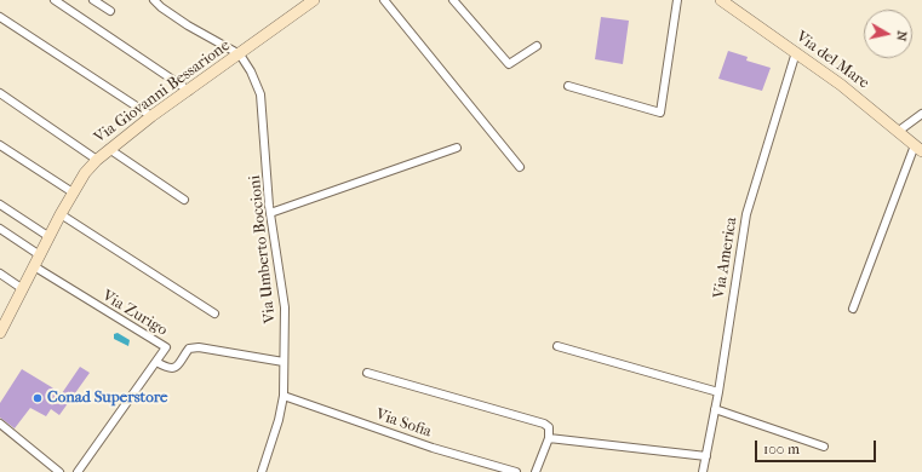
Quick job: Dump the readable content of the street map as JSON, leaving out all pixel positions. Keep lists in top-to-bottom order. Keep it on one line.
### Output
{"streets":{"street":["Via del Mare","Via Giovanni Bessarione","Via Umberto Boccioni","Via America","Via Zurigo","Via Sofia"]},"crossings":[["Via del Mare","Via America"],["Via Giovanni Bessarione","Via Umberto Boccioni"],["Via Giovanni Bessarione","Via Zurigo"],["Via Umberto Boccioni","Via Sofia"]],"places":["Conad Superstore"],"scale_bar":"100 m","north":"right"}
